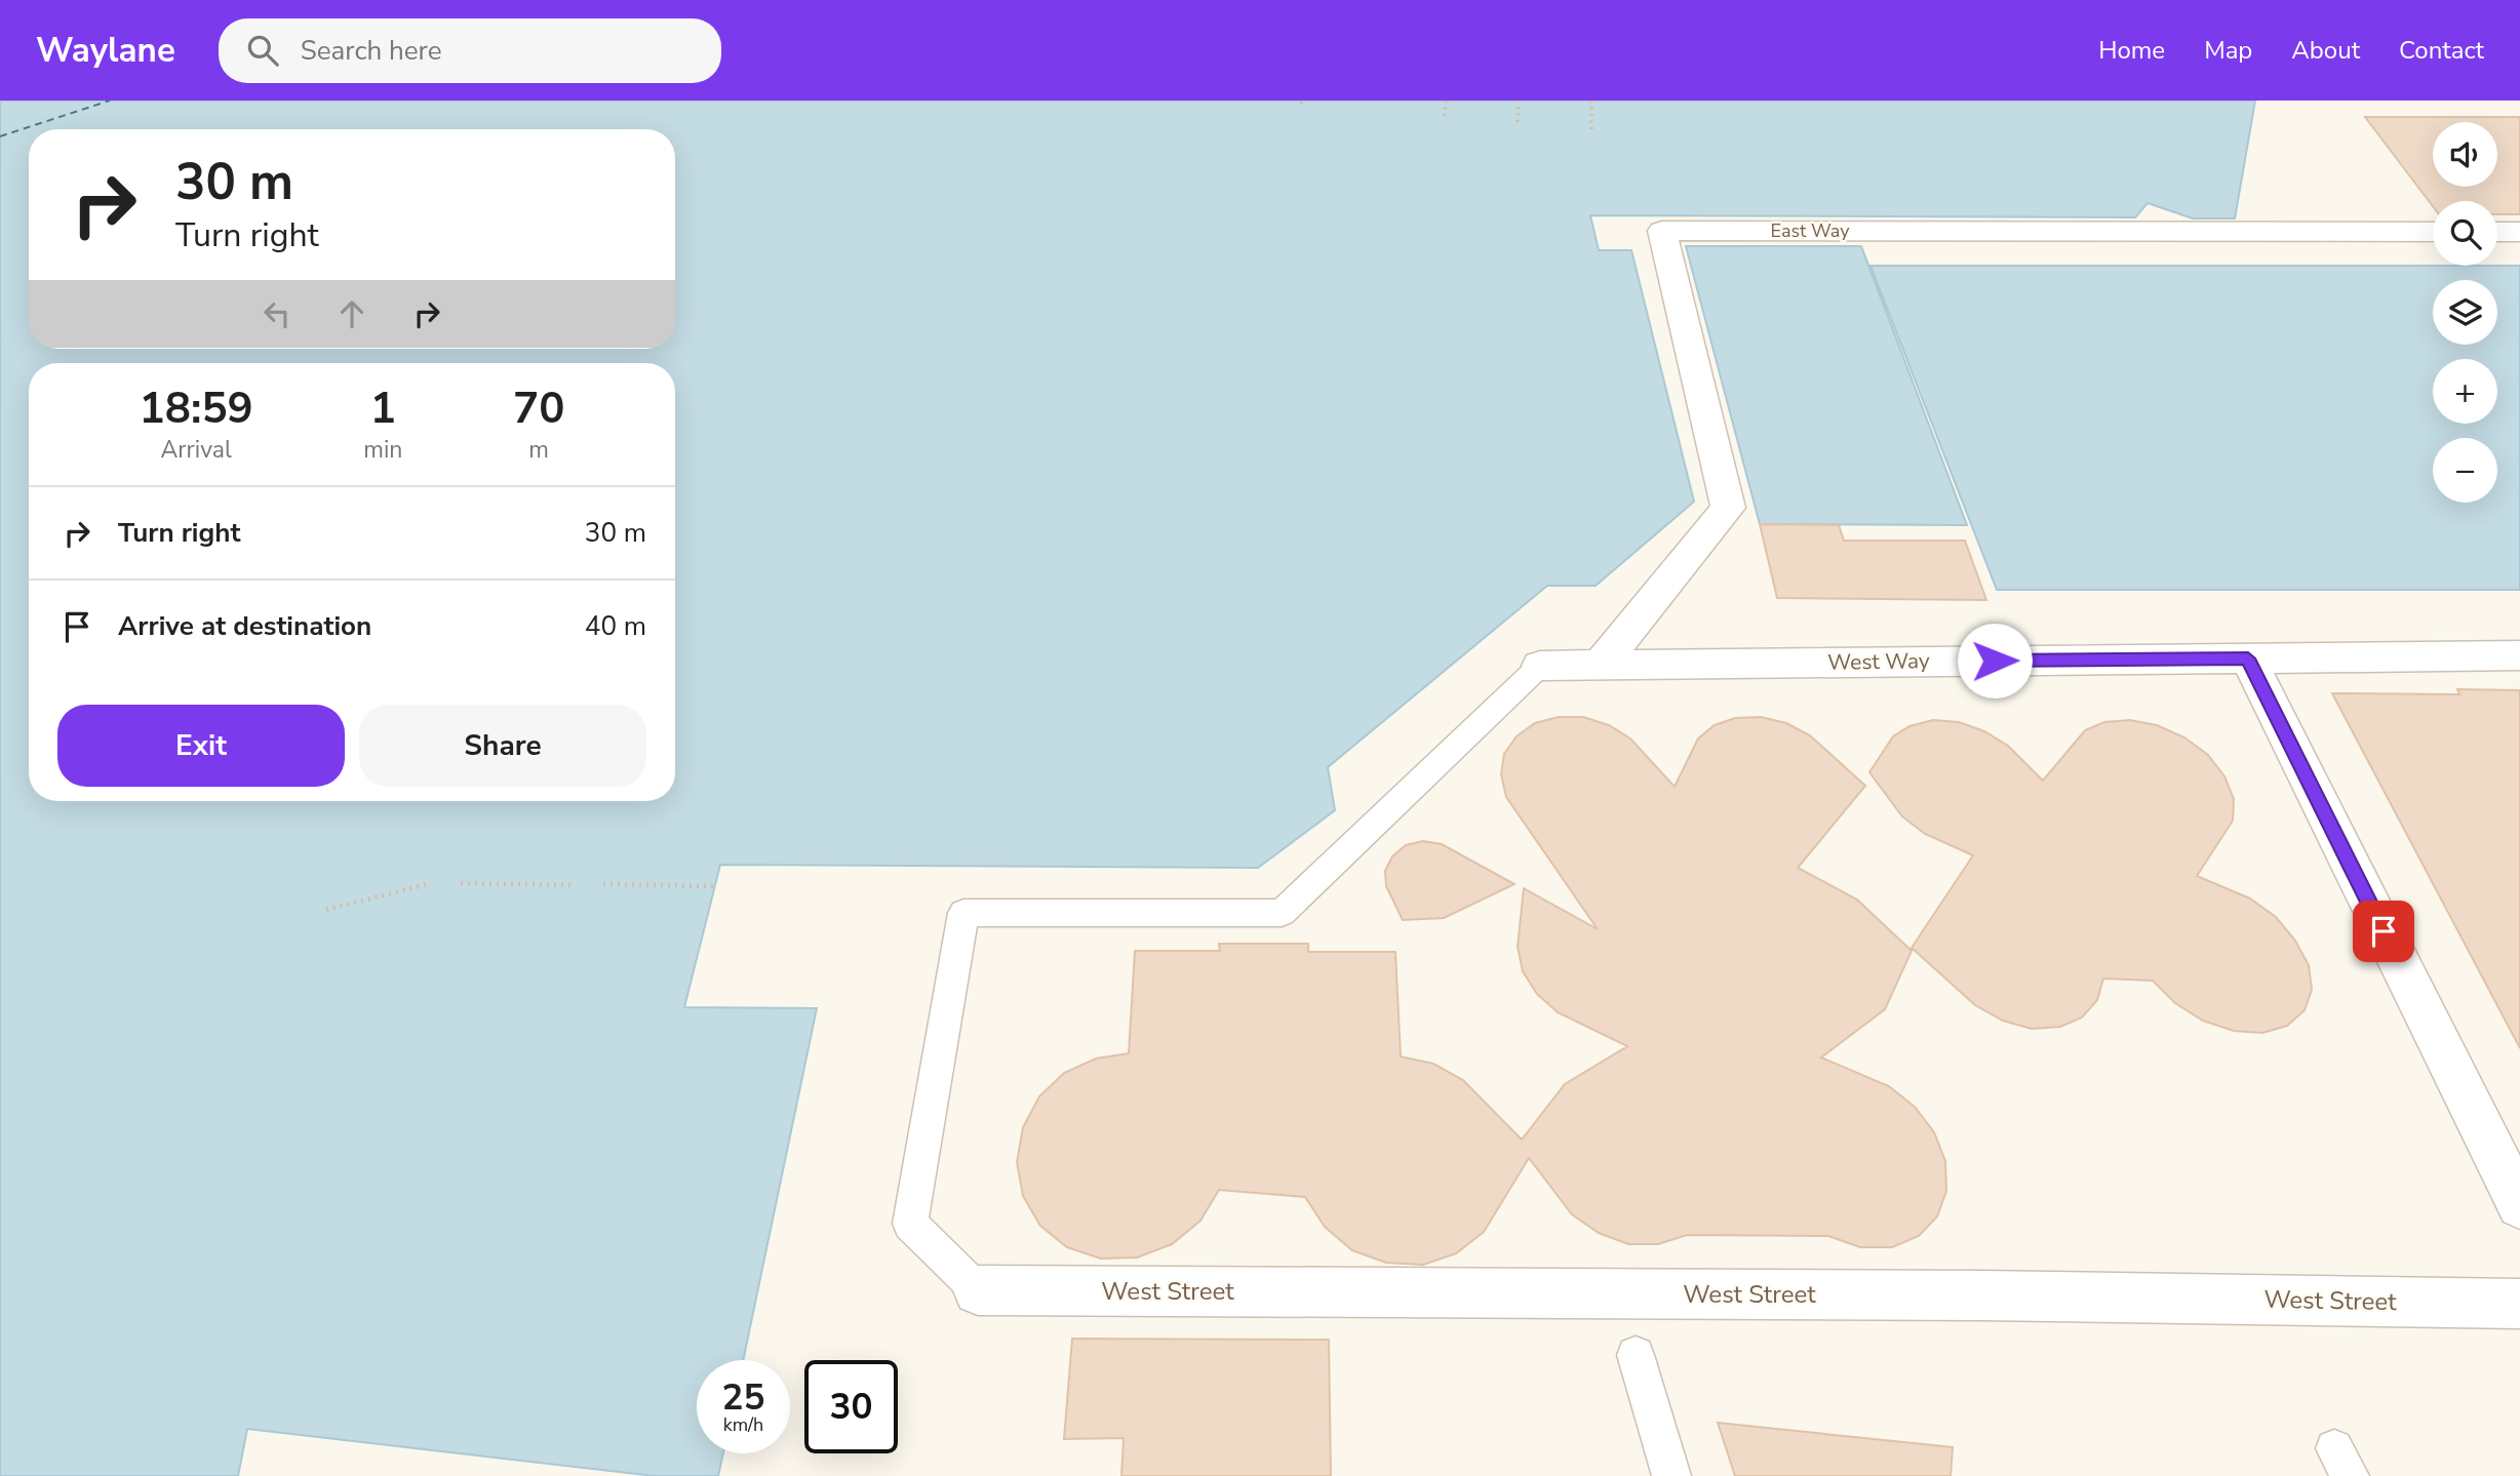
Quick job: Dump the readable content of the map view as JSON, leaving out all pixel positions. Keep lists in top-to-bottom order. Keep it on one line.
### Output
{"streets":{"street":["East Way","West Way","West Street"]},"crossings":[["East Way","West Way"]],"page":{"header":"Waylane","search":"Search here","nav":["Home","Map","About","Contact"],"map_buttons":["+","−"],"turn":["30 m","Turn right"],"eta":["18:59","Arrival","1","min","70","m"],"list":[{"name":"Turn right","value":"30 m"},{"name":"Arrive at destination","value":"40 m"}],"buttons":["Exit","Share"],"speed":"25 km/h","limit":"30"}}
